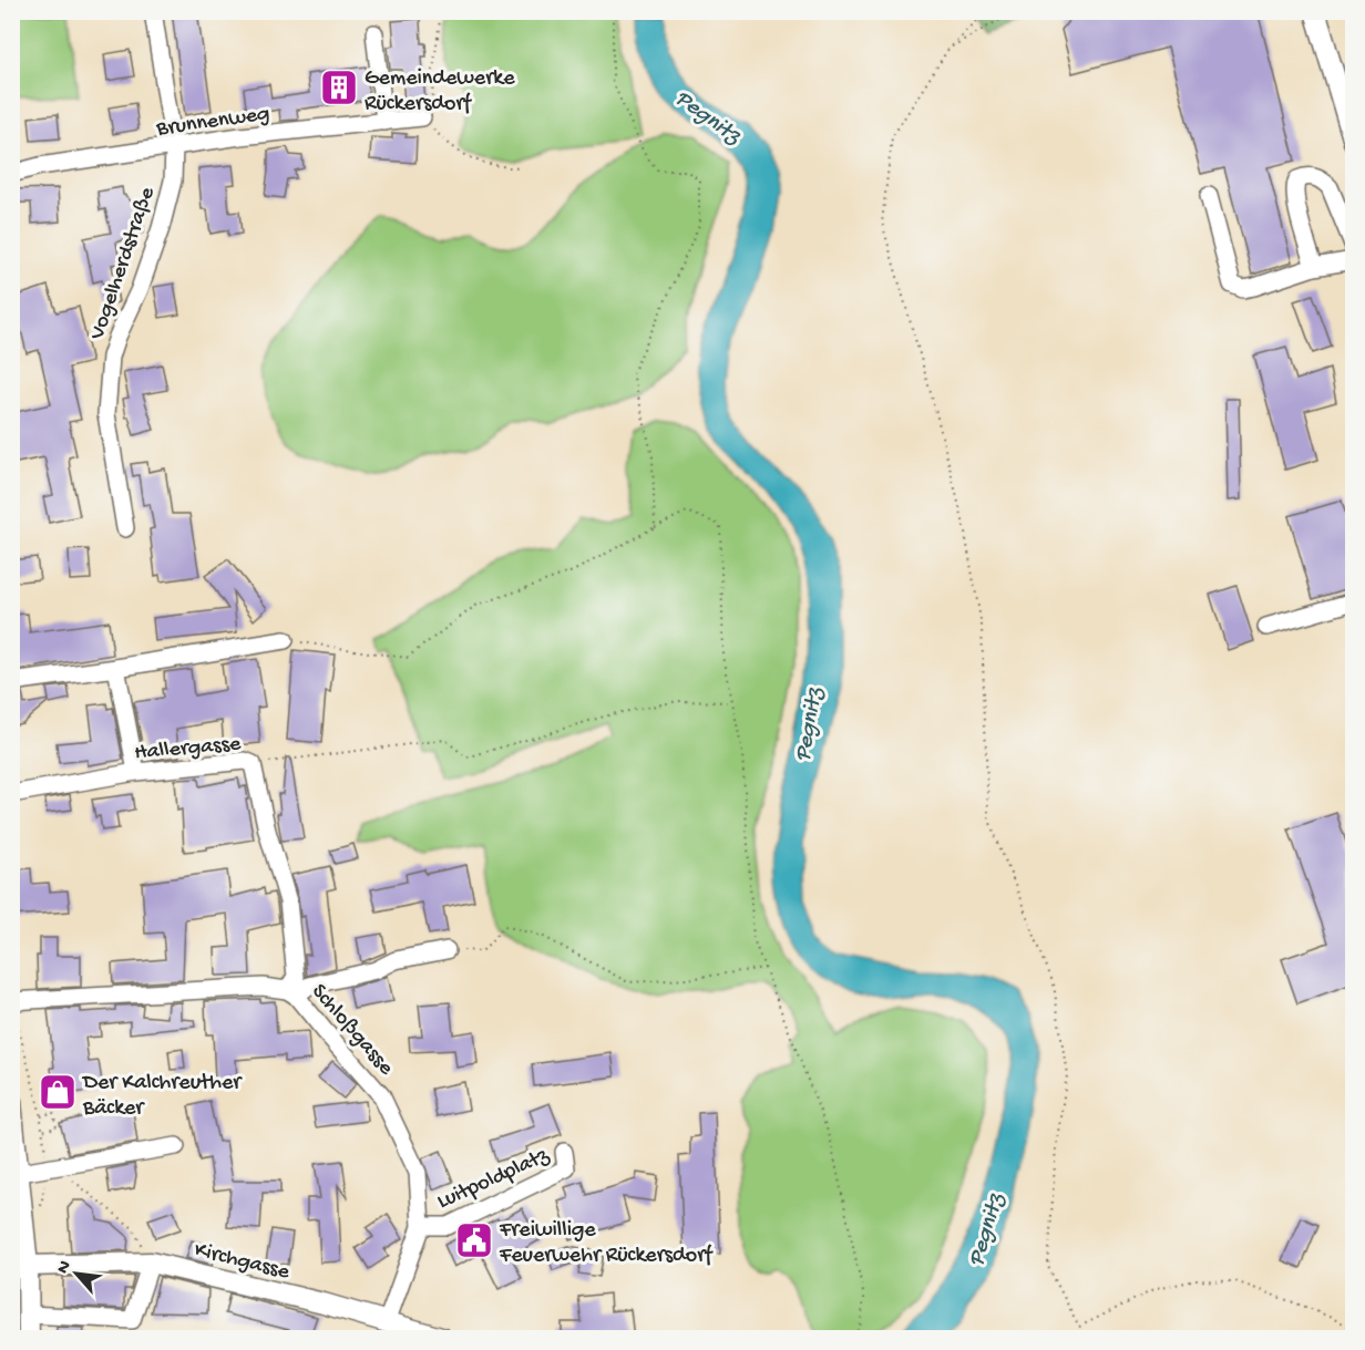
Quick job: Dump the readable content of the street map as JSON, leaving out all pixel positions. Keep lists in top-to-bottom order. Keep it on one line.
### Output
{"streets":{"main road":["Kirchgasse"],"street":["Brunnenweg","Vogelherdstraße","Hallergasse","Schloßgasse","Luitpoldplatz"]},"crossings":[["Brunnenweg","Vogelherdstraße"],["Hallergasse","Schloßgasse"],["Schloßgasse","Luitpoldplatz"],["Schloßgasse","Kirchgasse"]],"water":["Pegnitz"],"places":{"building":["Gemeindewerke Rückersdorf"],"shop":["Der Kalchreuther Bäcker"],"public building":["Freiwillige Feuerwehr Rückersdorf"]},"north":"top left"}
